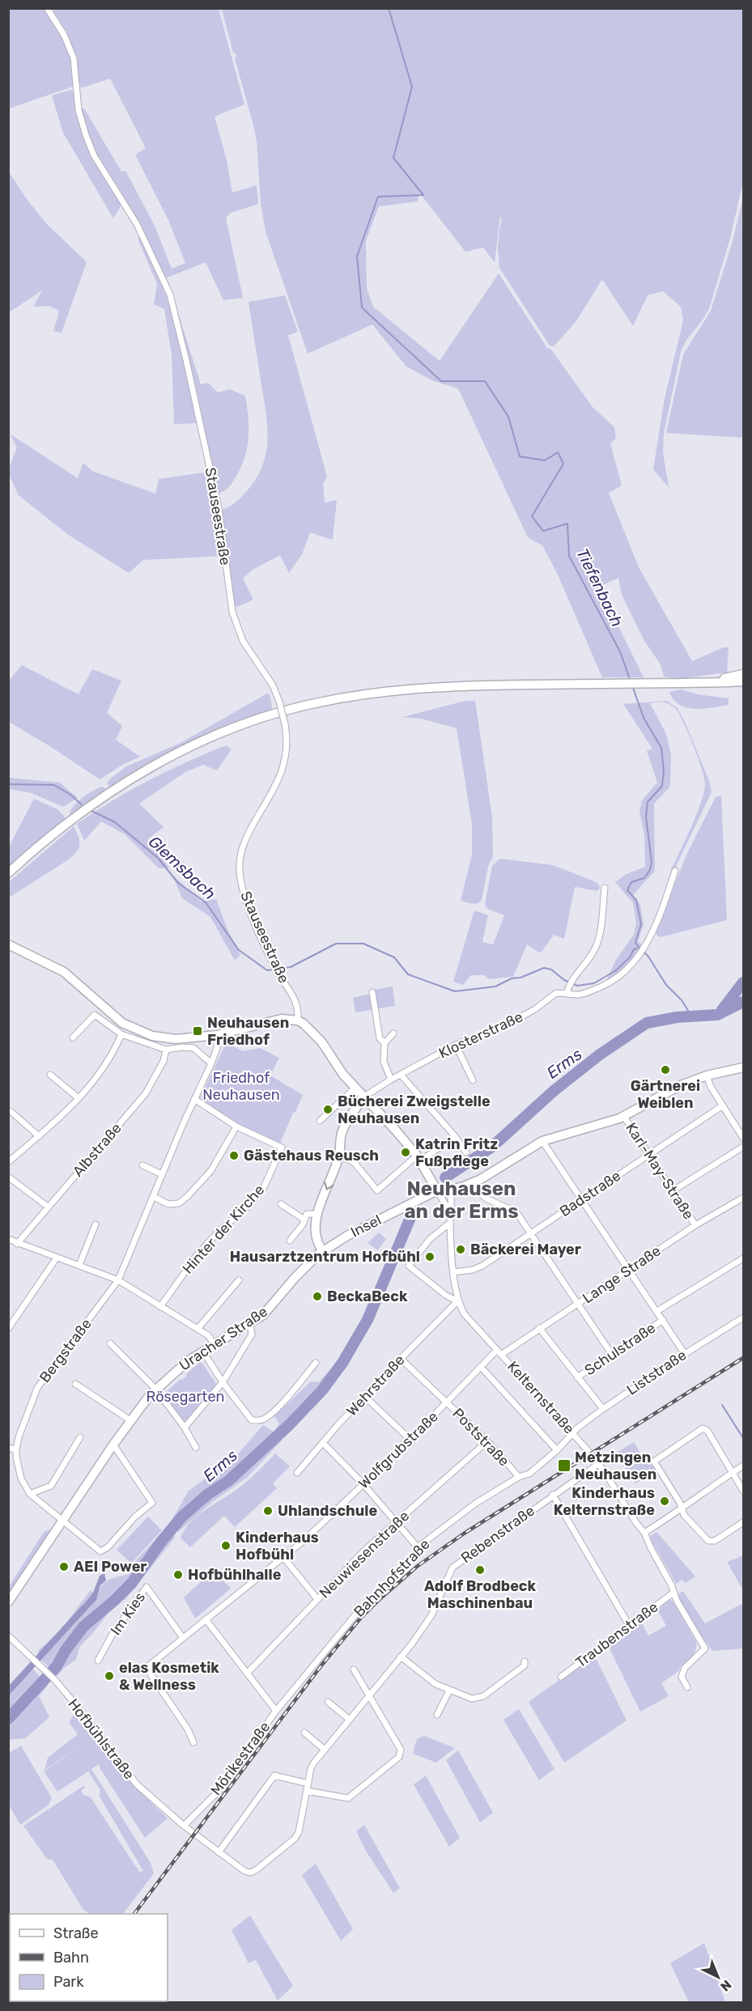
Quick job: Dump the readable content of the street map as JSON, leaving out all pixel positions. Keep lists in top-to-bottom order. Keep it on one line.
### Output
{"streets":{"street":["Stauseestraße","Klosterstraße","Albstraße","Karl-May-Straße","Badstraße","Insel","Hinter der Kirche","Lange Straße","Uracher Straße","Schulstraße","Bergstraße","Liststraße","Wehrstraße","Kelternstraße","Poststraße","Wolfgrubstraße","Rebenstraße","Neuwiesenstraße","Bahnhofstraße","Im Kies","Traubenstraße","Hofbühlstraße","Mörikestraße"]},"crossings":[["Karl-May-Straße","Badstraße"],["Karl-May-Straße","Insel"],["Karl-May-Straße","Lange Straße"],["Badstraße","Kelternstraße"],["Insel","Uracher Straße"],["Insel","Kelternstraße"],["Lange Straße","Kelternstraße"],["Lange Straße","Wolfgrubstraße"],["Uracher Straße","Bergstraße"],["Liststraße","Kelternstraße"],["Liststraße","Bahnhofstraße"],["Wehrstraße","Kelternstraße"],["Wehrstraße","Poststraße"],["Kelternstraße","Wolfgrubstraße"],["Kelternstraße","Rebenstraße"],["Kelternstraße","Bahnhofstraße"],["Kelternstraße","Traubenstraße"],["Poststraße","Wolfgrubstraße"],["Poststraße","Neuwiesenstraße"],["Poststraße","Bahnhofstraße"],["Wolfgrubstraße","Im Kies"],["Wolfgrubstraße","Mörikestraße"],["Rebenstraße","Hofbühlstraße"],["Neuwiesenstraße","Mörikestraße"],["Bahnhofstraße","Mörikestraße"],["Hofbühlstraße","Mörikestraße"]],"districts":["Neuhausen an der Erms"],"water":["Tiefenbach","Glemsbach","Erms"],"parks":["Friedhof Neuhausen","Rösegarten"],"places":{"transit":["Neuhausen Friedhof","Metzingen Neuhausen"],"other":["Gärtnerei Weiblen","Bücherei Zweigstelle Neuhausen","Katrin Fritz Fußpflege","Gästehaus Reusch","Bäckerei Mayer","Hausarztzentrum Hofbühl","BeckaBeck","Kinderhaus Kelternstraße","Uhlandschule","Kinderhaus Hofbühl","AEI Power","Adolf Brodbeck Maschinenbau","Hofbühlhalle","elas Kosmetik & Wellness"]},"legend":["Straße","Bahn","Park"],"north":"bottom right"}
